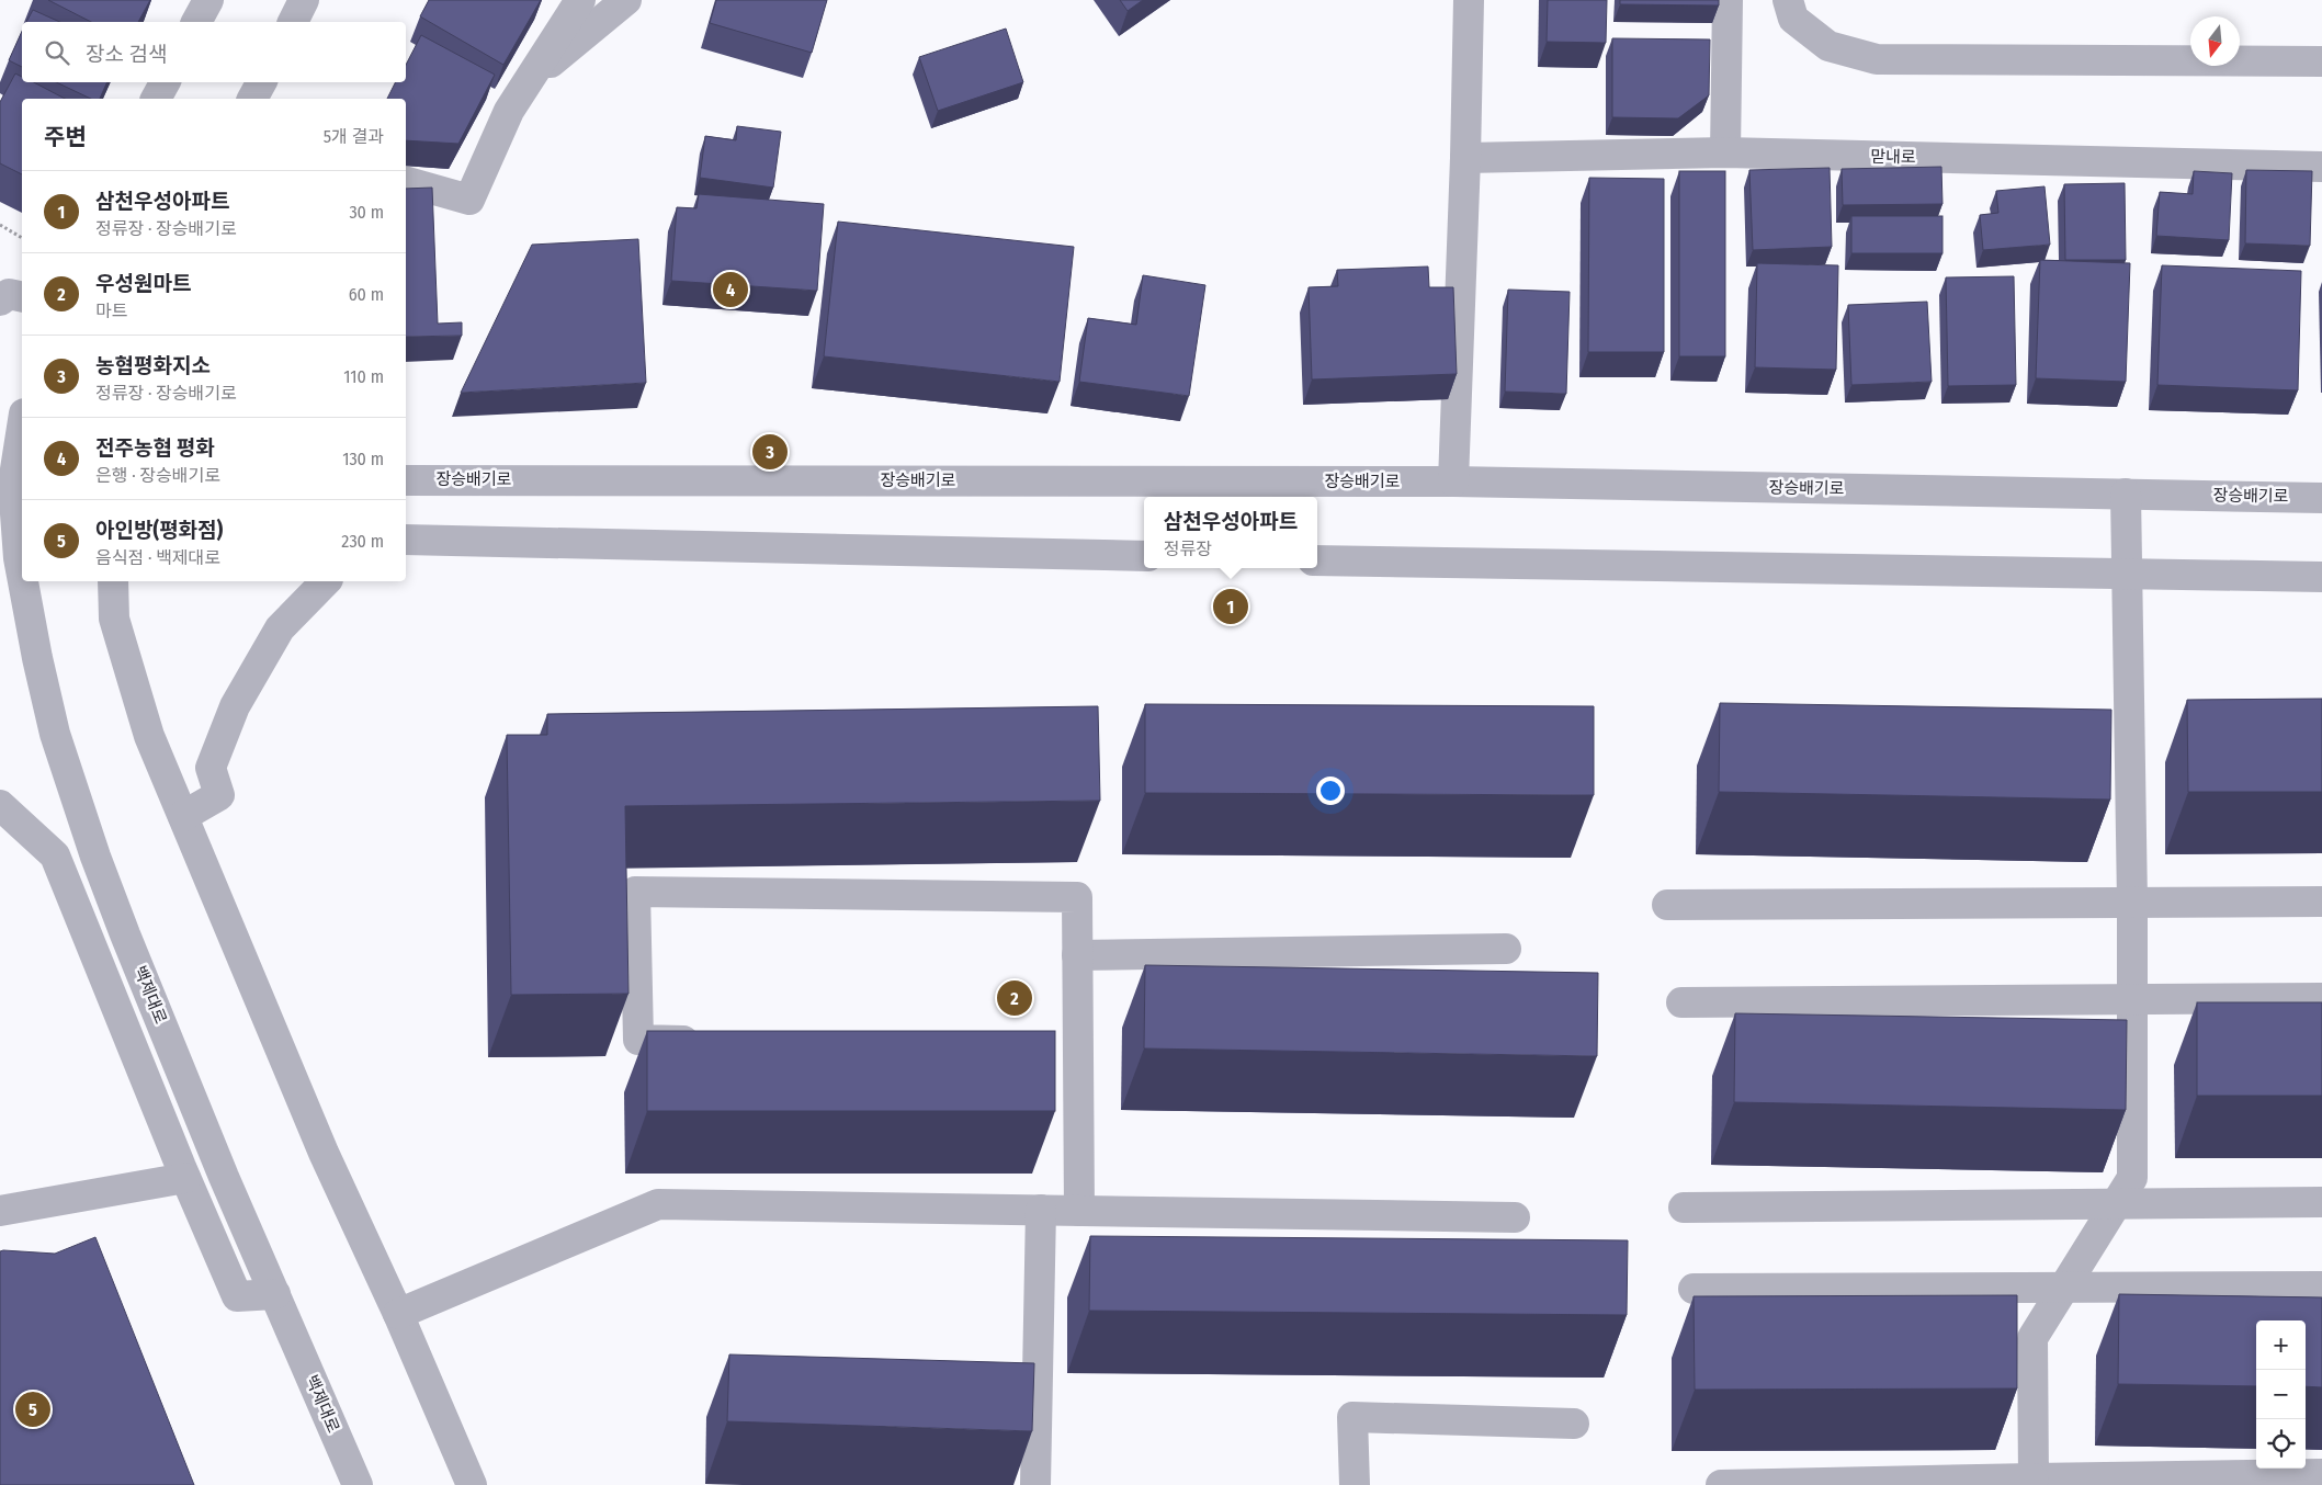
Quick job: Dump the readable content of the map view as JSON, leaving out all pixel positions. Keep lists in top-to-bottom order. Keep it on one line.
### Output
{"streets":{"street":["맏내로","장승배기로","백제대로"]},"north":"bottom","page":{"search":"장소 검색","heading":["주변","5개 결과"],"list":[{"mark":"1","name":"삼천우성아파트","note":"정류장 · 장승배기로","value":"30 m"},{"mark":"2","name":"우성원마트","note":"마트","value":"60 m"},{"mark":"3","name":"농협평화지소","note":"정류장 · 장승배기로","value":"110 m"},{"mark":"4","name":"전주농협 평화","note":"은행 · 장승배기로","value":"130 m"},{"mark":"5","name":"아인방(평화점)","note":"음식점 · 백제대로","value":"230 m"}],"pins":["4","3","1","2","5"],"popup":["삼천우성아파트","정류장"],"map_buttons":["+","−"]}}
